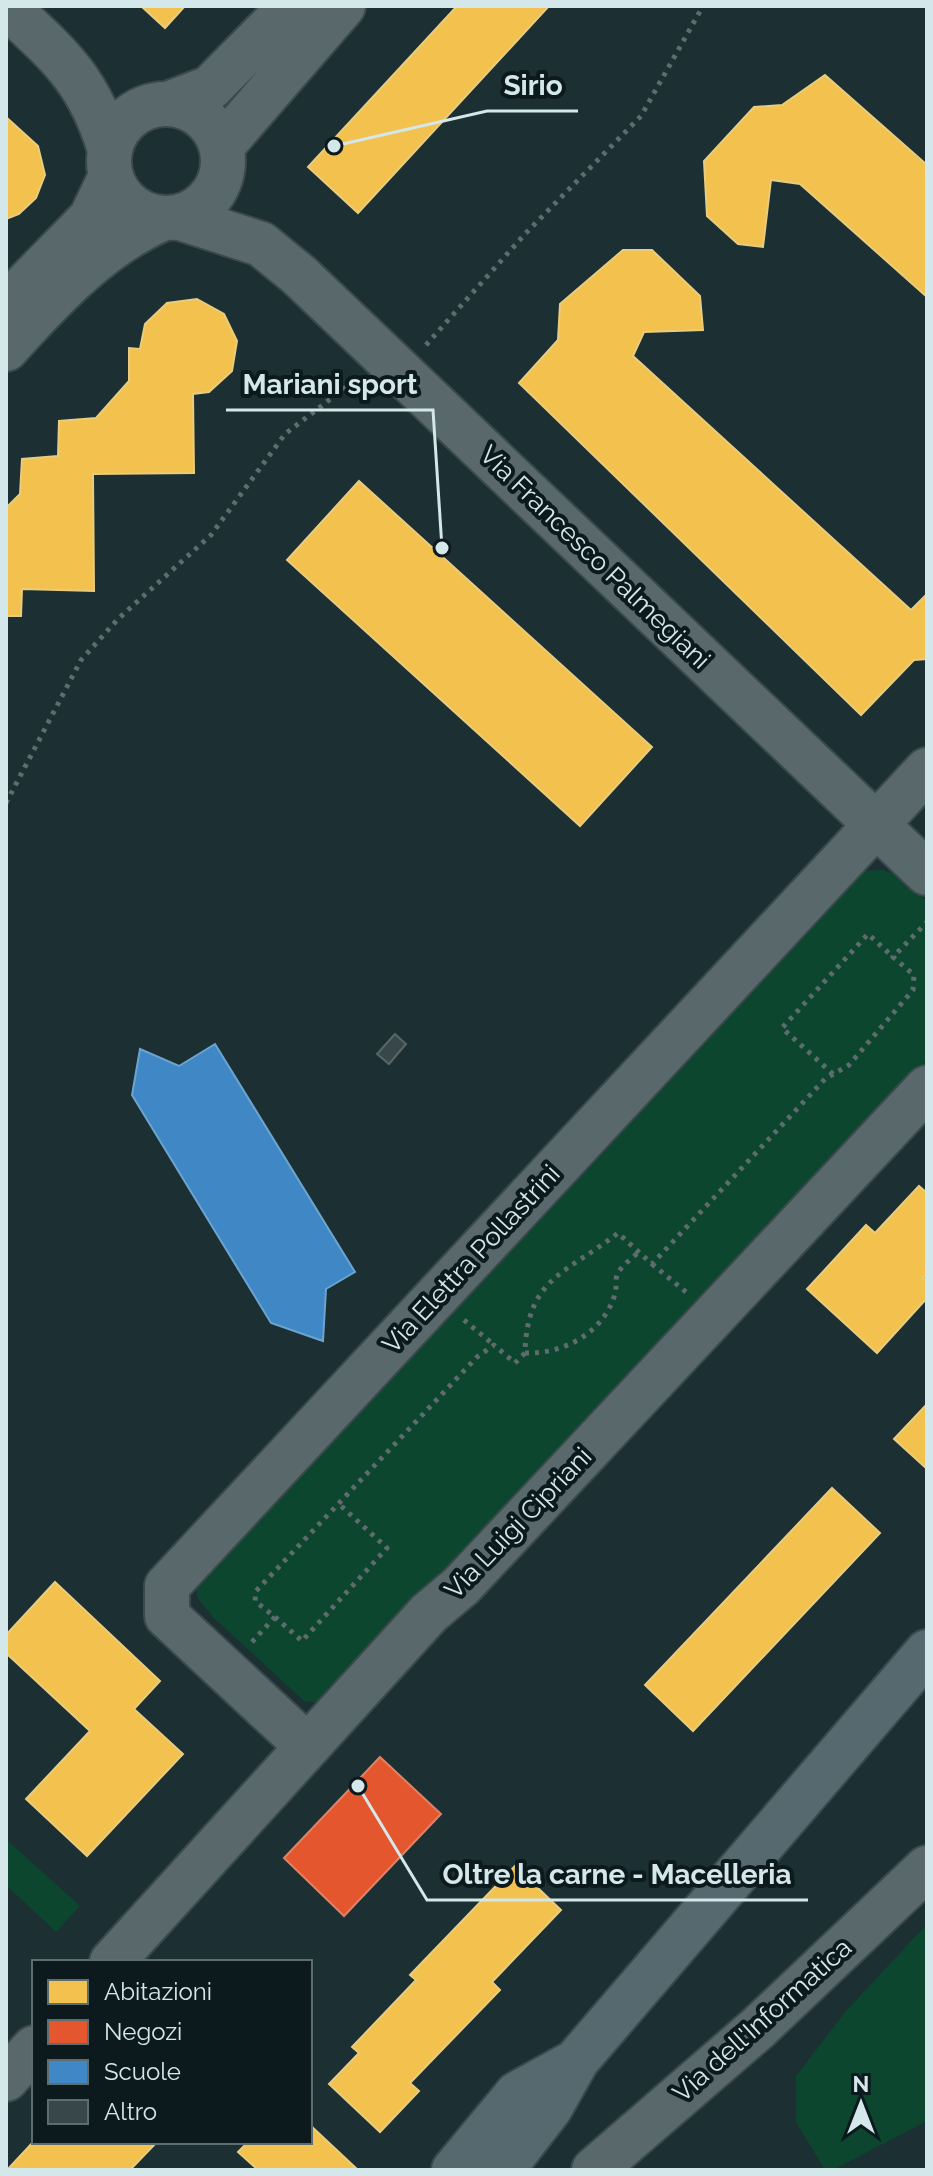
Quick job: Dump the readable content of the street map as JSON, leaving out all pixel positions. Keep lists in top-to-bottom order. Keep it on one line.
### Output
{"streets":{"street":["Via Francesco Palmegiani","Via Elettra Pollastrini","Via Luigi Cipriani","Via dell'Informatica"]},"crossings":[["Via Francesco Palmegiani","Via Elettra Pollastrini"],["Via Elettra Pollastrini","Via Luigi Cipriani"]],"places":["Sirio","Mariani sport","Oltre la carne - Macelleria"],"legend":["Abitazioni","Negozi","Scuole","Altro"],"north":"top"}
